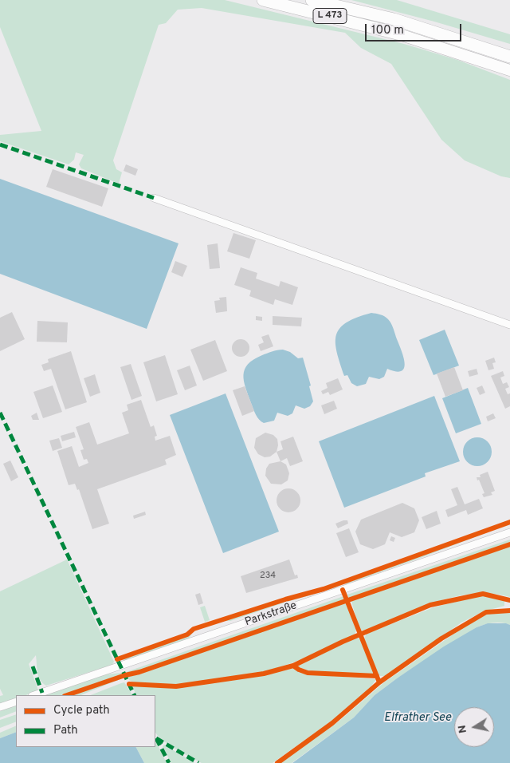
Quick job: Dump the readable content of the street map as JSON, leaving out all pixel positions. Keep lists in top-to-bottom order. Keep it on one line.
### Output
{"streets":{"highway":["L 473"],"street":["Parkstraße"]},"water":["Elfrather See"],"house_numbers":["234"],"legend":["Cycle path","Path"],"scale_bar":"100 m","north":"left"}
